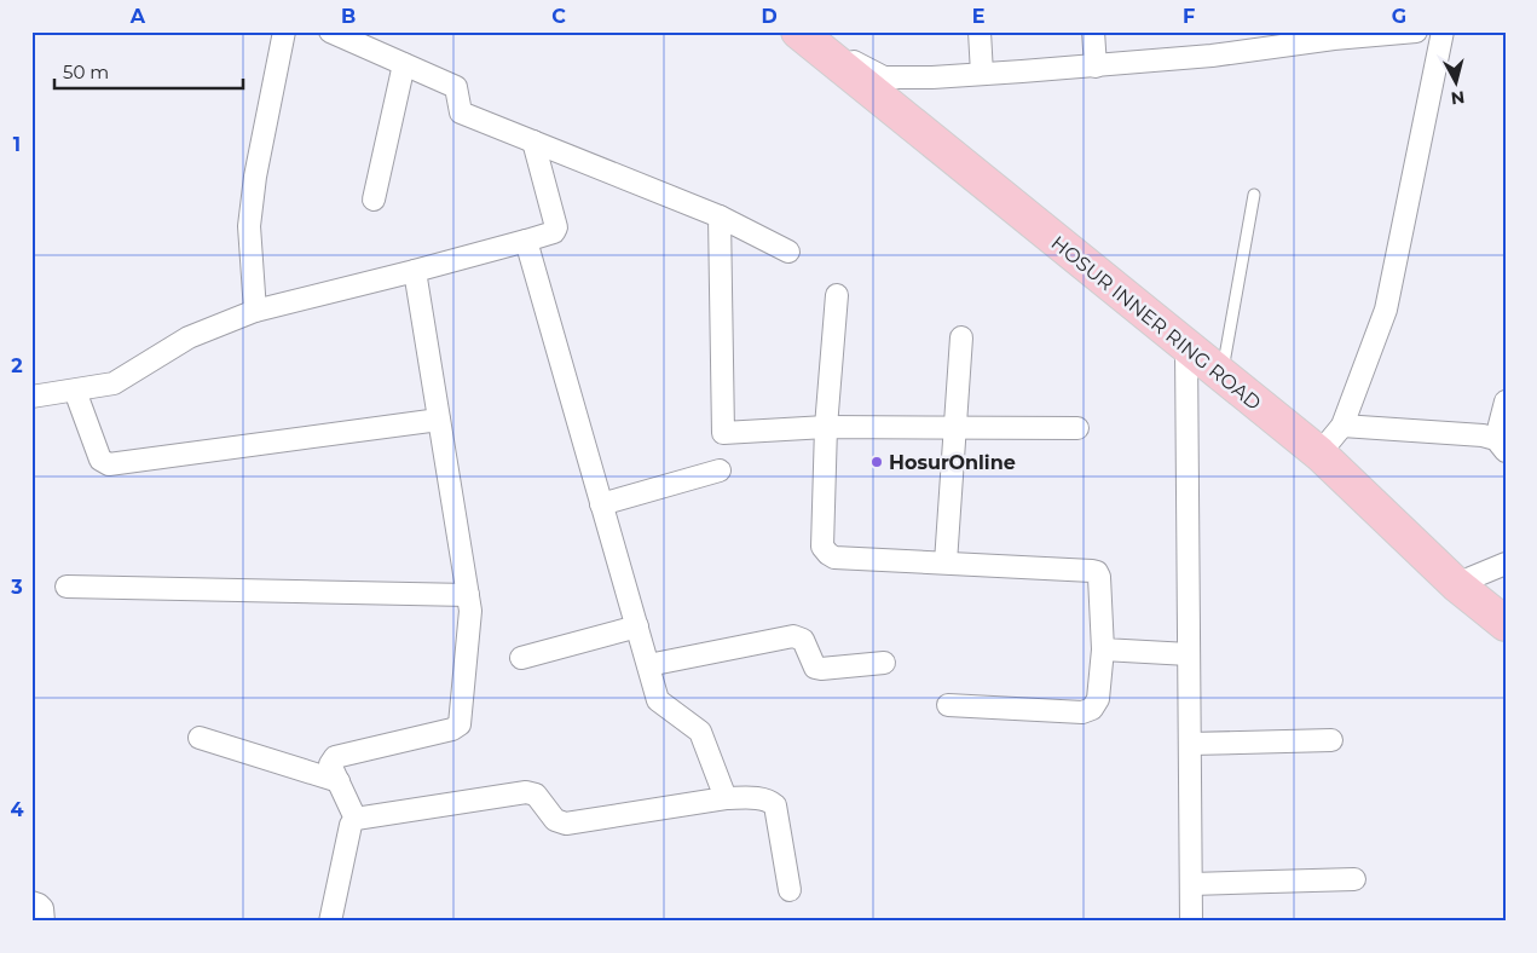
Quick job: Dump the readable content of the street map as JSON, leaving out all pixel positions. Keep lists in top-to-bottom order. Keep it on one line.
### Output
{"streets":{"main road":["HOSUR INNER RING ROAD"]},"places":["HosurOnline"],"scale_bar":"50 m","north":"bottom","grid":{"columns":["A","B","C","D","E","F","G"],"rows":["1","2","3","4"]}}
